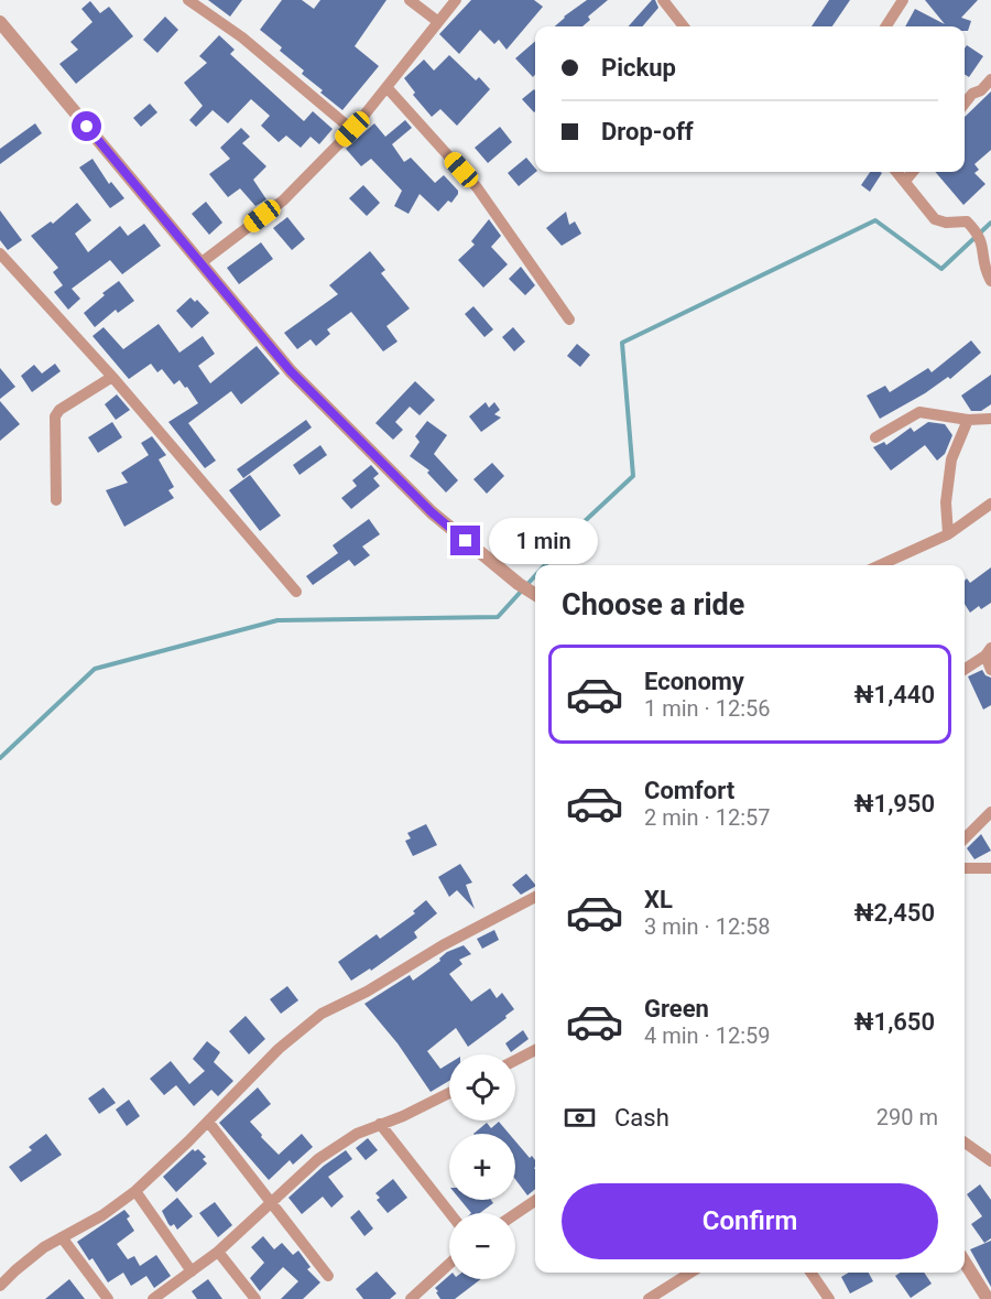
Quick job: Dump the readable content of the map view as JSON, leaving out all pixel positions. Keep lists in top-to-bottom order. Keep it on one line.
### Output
{"page":{"banner":["Pickup","Drop-off"],"bubble":"1 min","heading":"Choose a ride","list":[{"name":"Economy","note":"1 min · 12:56","value":"₦1,440"},{"name":"Comfort","note":"2 min · 12:57","value":"₦1,950"},{"name":"XL","note":"3 min · 12:58","value":"₦2,450"},{"name":"Green","note":"4 min · 12:59","value":"₦1,650"}],"map_buttons":["+","−"],"pay":["Cash","290 m"],"buttons":"Confirm"}}
